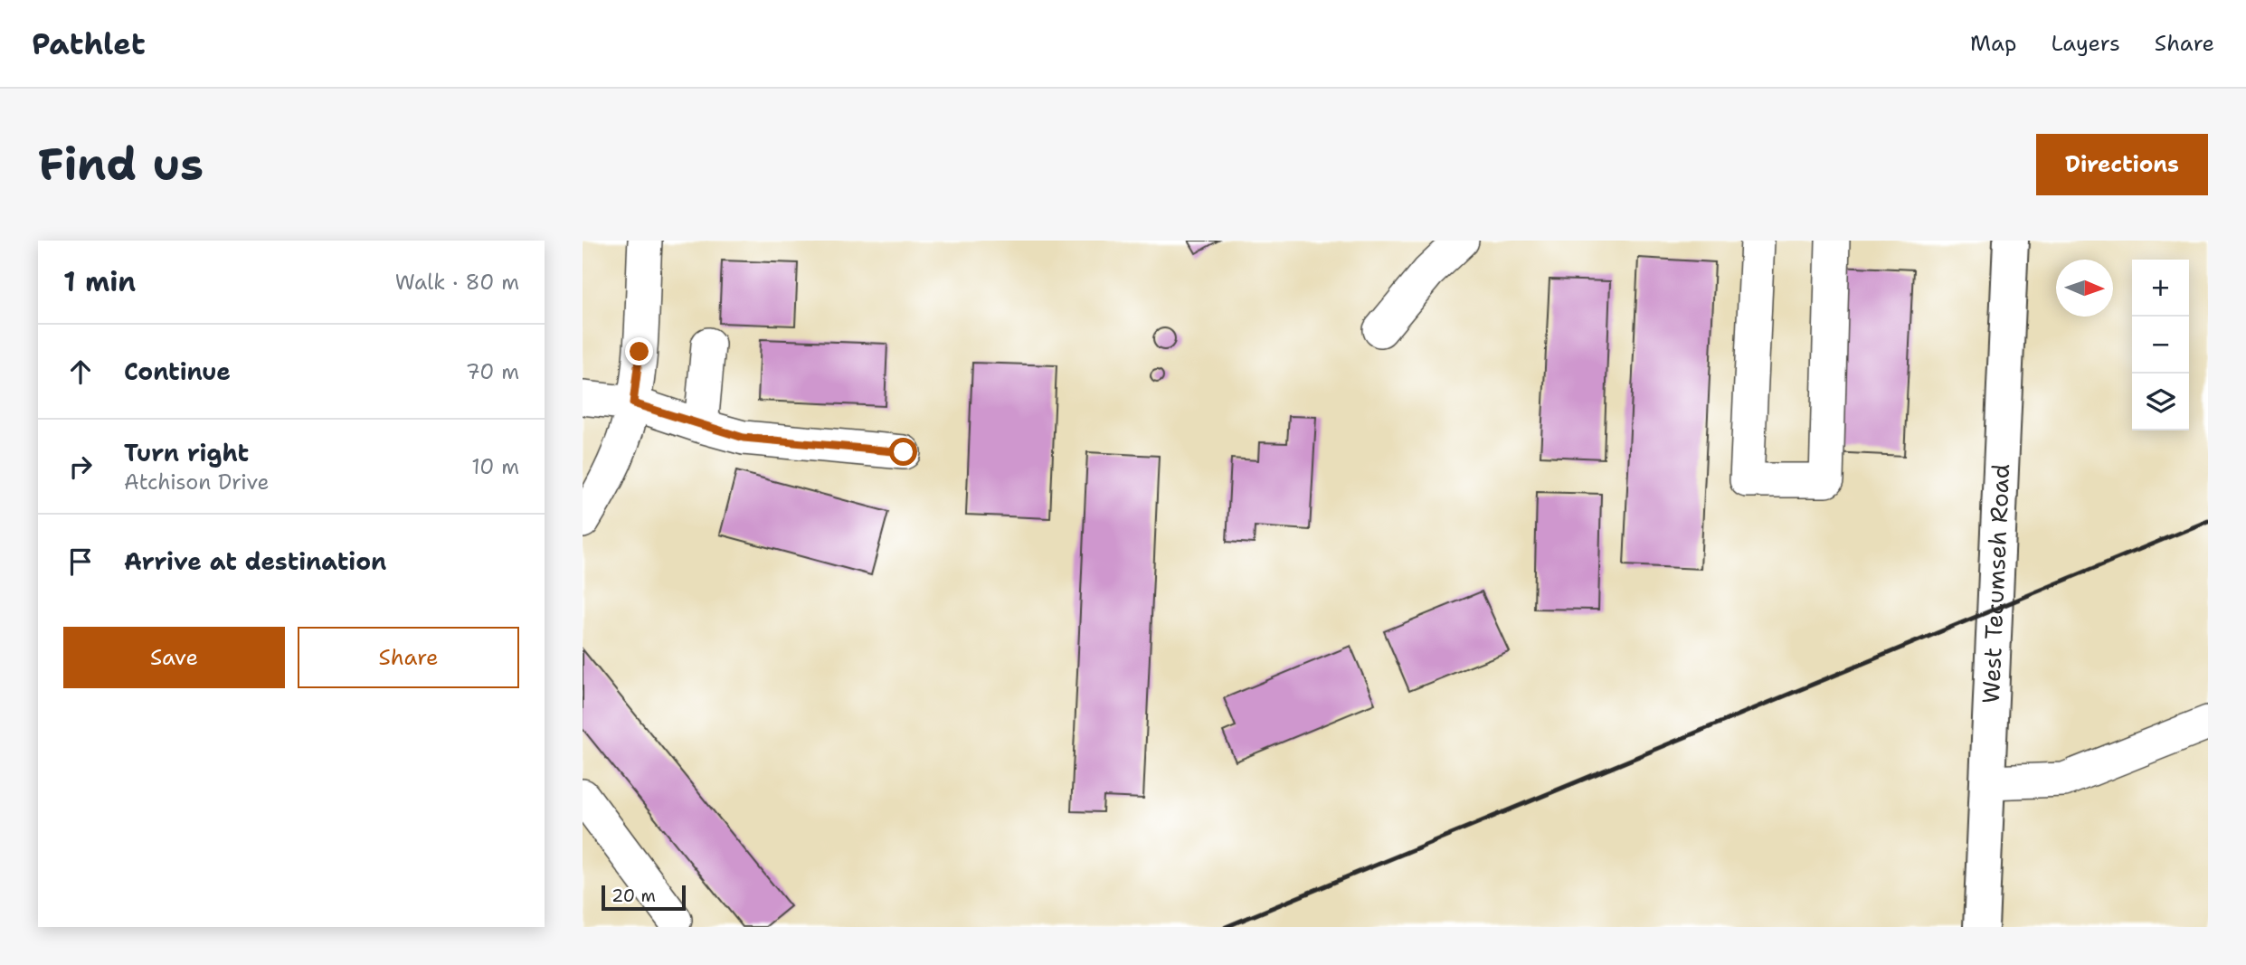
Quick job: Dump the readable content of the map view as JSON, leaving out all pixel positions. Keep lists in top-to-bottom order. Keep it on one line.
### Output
{"streets":{"main road":["West Tecumseh Road"]},"scale_bar":"20 m","north":"right","page":{"header":"Pathlet","nav":["Map","Layers","Share"],"buttons":["Directions",["Save","Share"]],"title":"Find us","heading":["1 min","Walk · 80 m"],"map_buttons":["+","−"],"list":[["Continue","70 m"],["Turn right","Atchison Drive","10 m"],"Arrive at destination"],"scale":"20 m"}}
